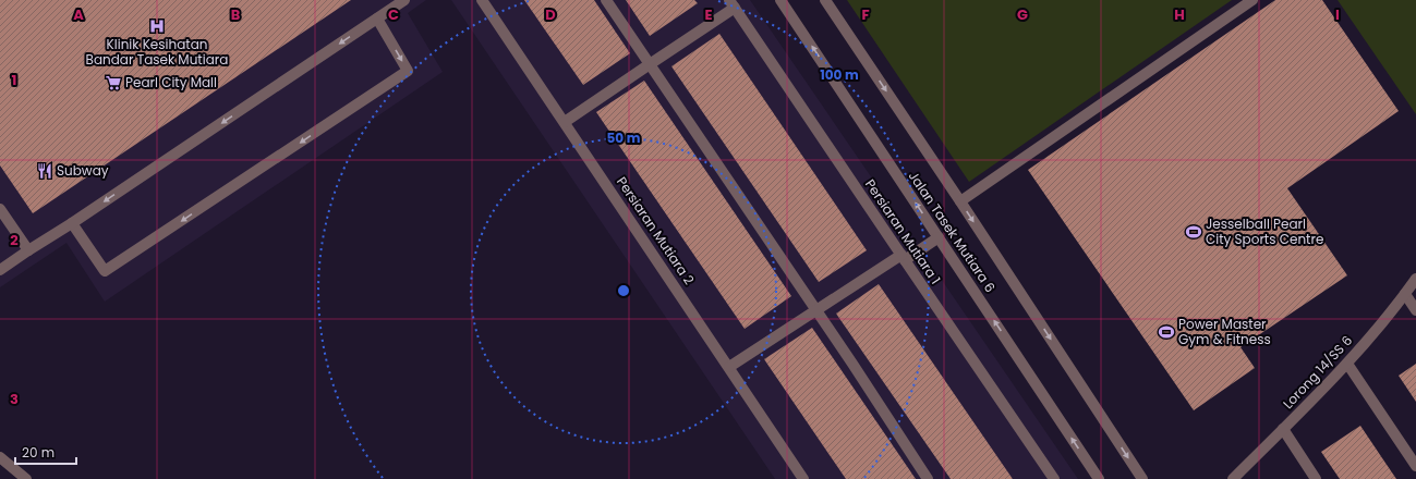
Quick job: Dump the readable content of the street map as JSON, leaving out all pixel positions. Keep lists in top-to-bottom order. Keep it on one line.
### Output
{"streets":{"street":["Persiaran Mutiara 2","Persiaran Mutiara 1","Jalan Tasek Mutiara 6","Lorong 14/SS 6"]},"places":{"hospital":["Klinik Kesihatan Bandar Tasek Mutiara"],"supermarket":["Pearl City Mall"],"restaurant":["Subway"],"sports":["Jesselball Pearl City Sports Centre","Power Master Gym & Fitness"]},"scale_bar":"20 m","grid":{"columns":["A","B","C","D","E","F","G","H","I"],"rows":["1","2","3"]},"rings":["100 m","50 m"]}
